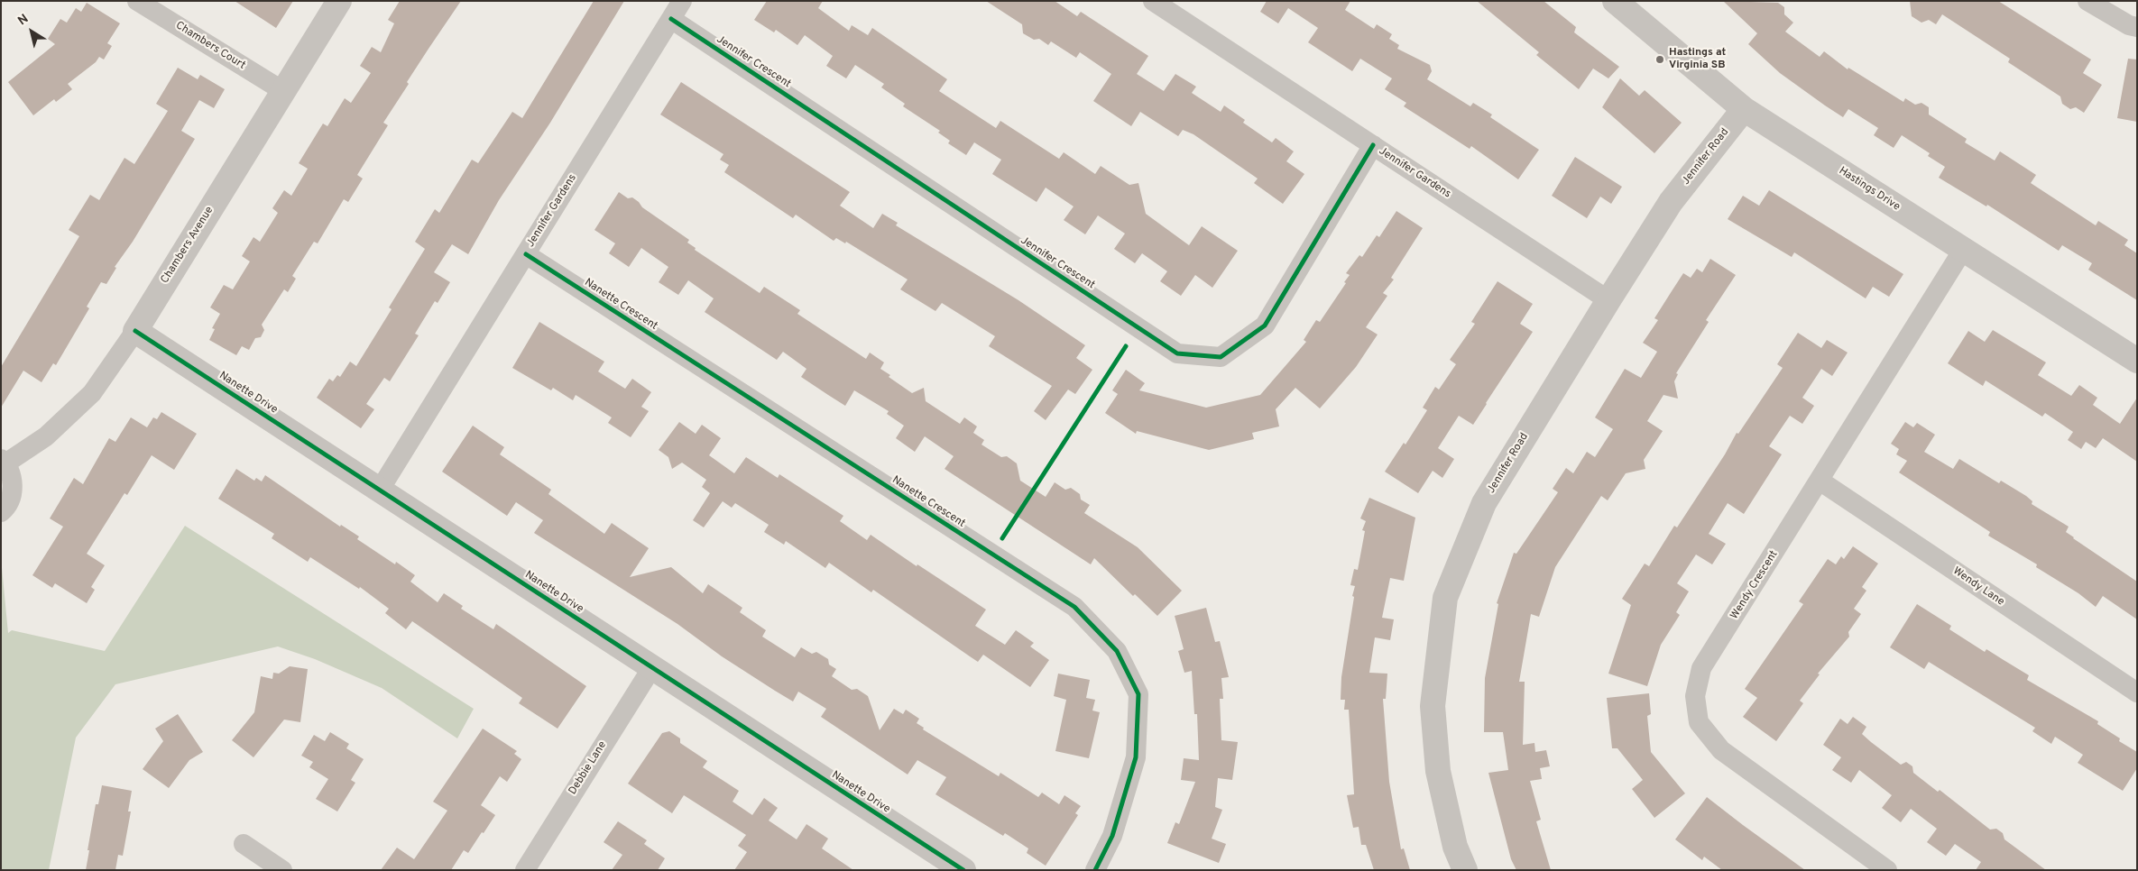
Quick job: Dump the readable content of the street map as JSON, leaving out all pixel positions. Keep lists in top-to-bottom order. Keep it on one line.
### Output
{"streets":{"street":["Chambers Court","Jennifer Crescent","Jennifer Road","Jennifer Gardens","Hastings Drive","Chambers Avenue","Nanette Crescent","Nanette Drive","Wendy Crescent","Wendy Lane","Debbie Lane"]},"crossings":[["Chambers Court","Chambers Avenue"],["Jennifer Crescent","Jennifer Gardens"],["Jennifer Road","Jennifer Gardens"],["Jennifer Road","Hastings Drive"],["Jennifer Gardens","Nanette Crescent"],["Jennifer Gardens","Nanette Drive"],["Hastings Drive","Wendy Crescent"],["Chambers Avenue","Nanette Drive"],["Nanette Drive","Debbie Lane"],["Wendy Crescent","Wendy Lane"]],"places":["Hastings at Virginia SB"],"north":"top left"}
